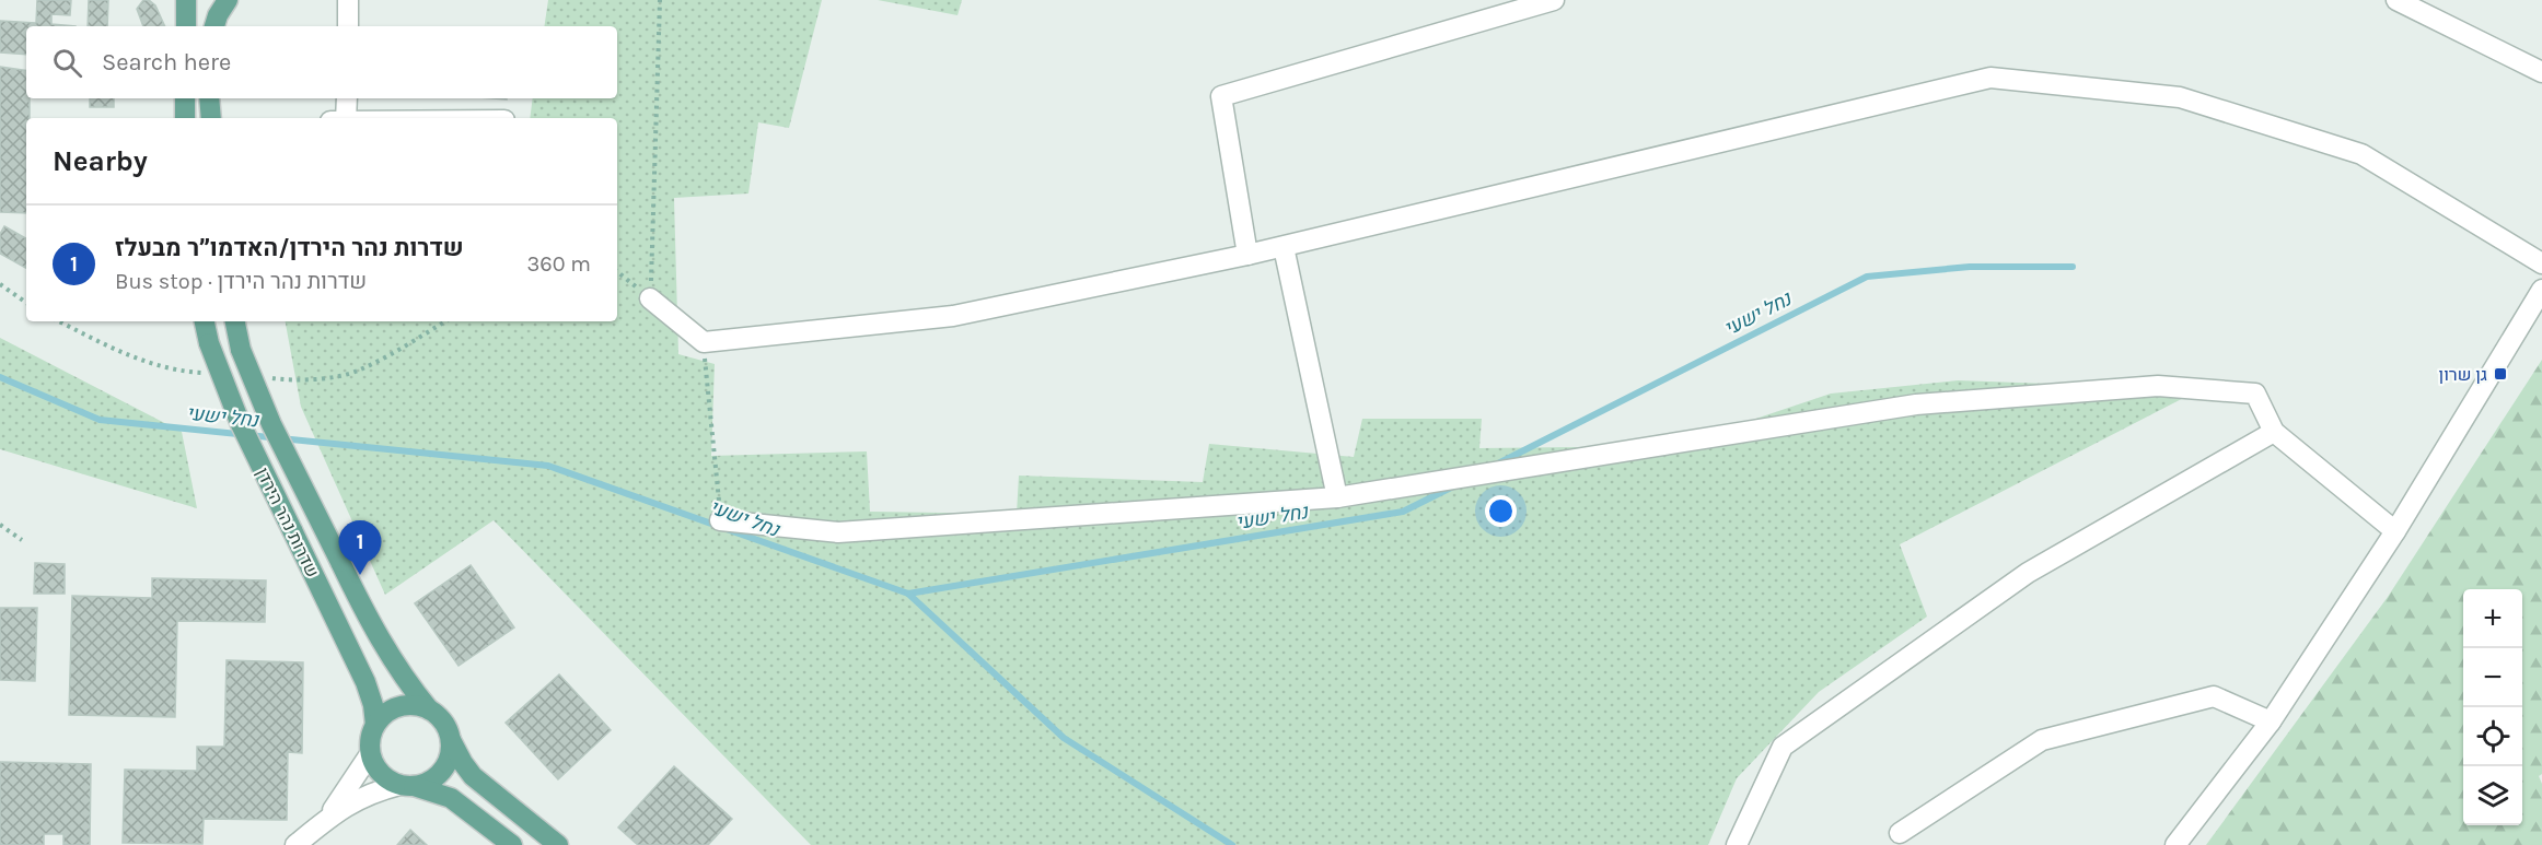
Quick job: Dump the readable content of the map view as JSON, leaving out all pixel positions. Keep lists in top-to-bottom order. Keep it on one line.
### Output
{"streets":{"main road":["שדרות נהר הירדן"]},"water":["נחל ישעי"],"places":{"transit":["גן שרון"]},"page":{"search":"Search here","heading":"Nearby","list":[{"mark":"1","name":"שדרות נהר הירדן/האדמו״ר מבעלז","note":"Bus stop · שדרות נהר הירדן","value":"360 m"}],"pins":"1","map_buttons":["+","−"]}}
